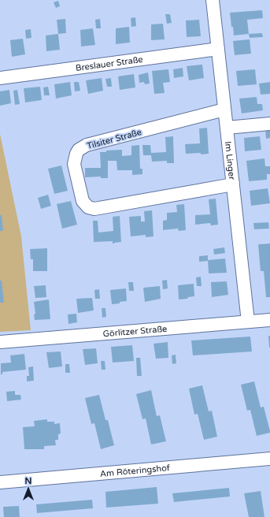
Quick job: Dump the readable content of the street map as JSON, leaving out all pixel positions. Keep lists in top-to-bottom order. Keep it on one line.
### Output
{"streets":{"street":["Breslauer Straße","Tilsiter Straße","Im Linger","Görlitzer Straße","Am Röteringshof"]},"crossings":[["Breslauer Straße","Im Linger"],["Tilsiter Straße","Im Linger"],["Im Linger","Görlitzer Straße"]],"north":"top"}
